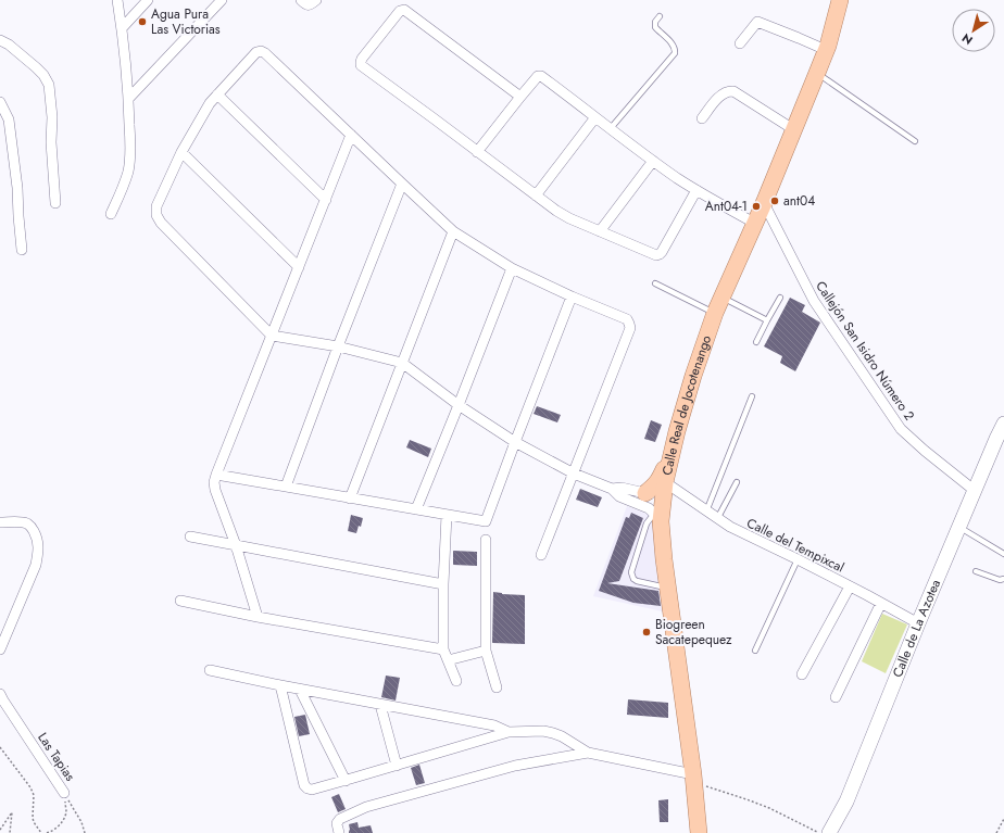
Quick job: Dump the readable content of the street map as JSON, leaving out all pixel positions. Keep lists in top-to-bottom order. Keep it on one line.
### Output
{"streets":{"main road":["Calle Real de Jocotenango"],"street":["Callejón San Isidro Número 2","Calle del Tempixcal","Calle de La Azotea","Las Tapias"]},"crossings":[["Callejón San Isidro Número 2","Calle Real de Jocotenango"],["Callejón San Isidro Número 2","Calle de La Azotea"],["Calle Real de Jocotenango","Calle del Tempixcal"],["Calle del Tempixcal","Calle de La Azotea"]],"places":["Agua Pura Las Victorias","ant04","Ant04-1","Biogreen Sacatepequez"],"north":"bottom left"}
